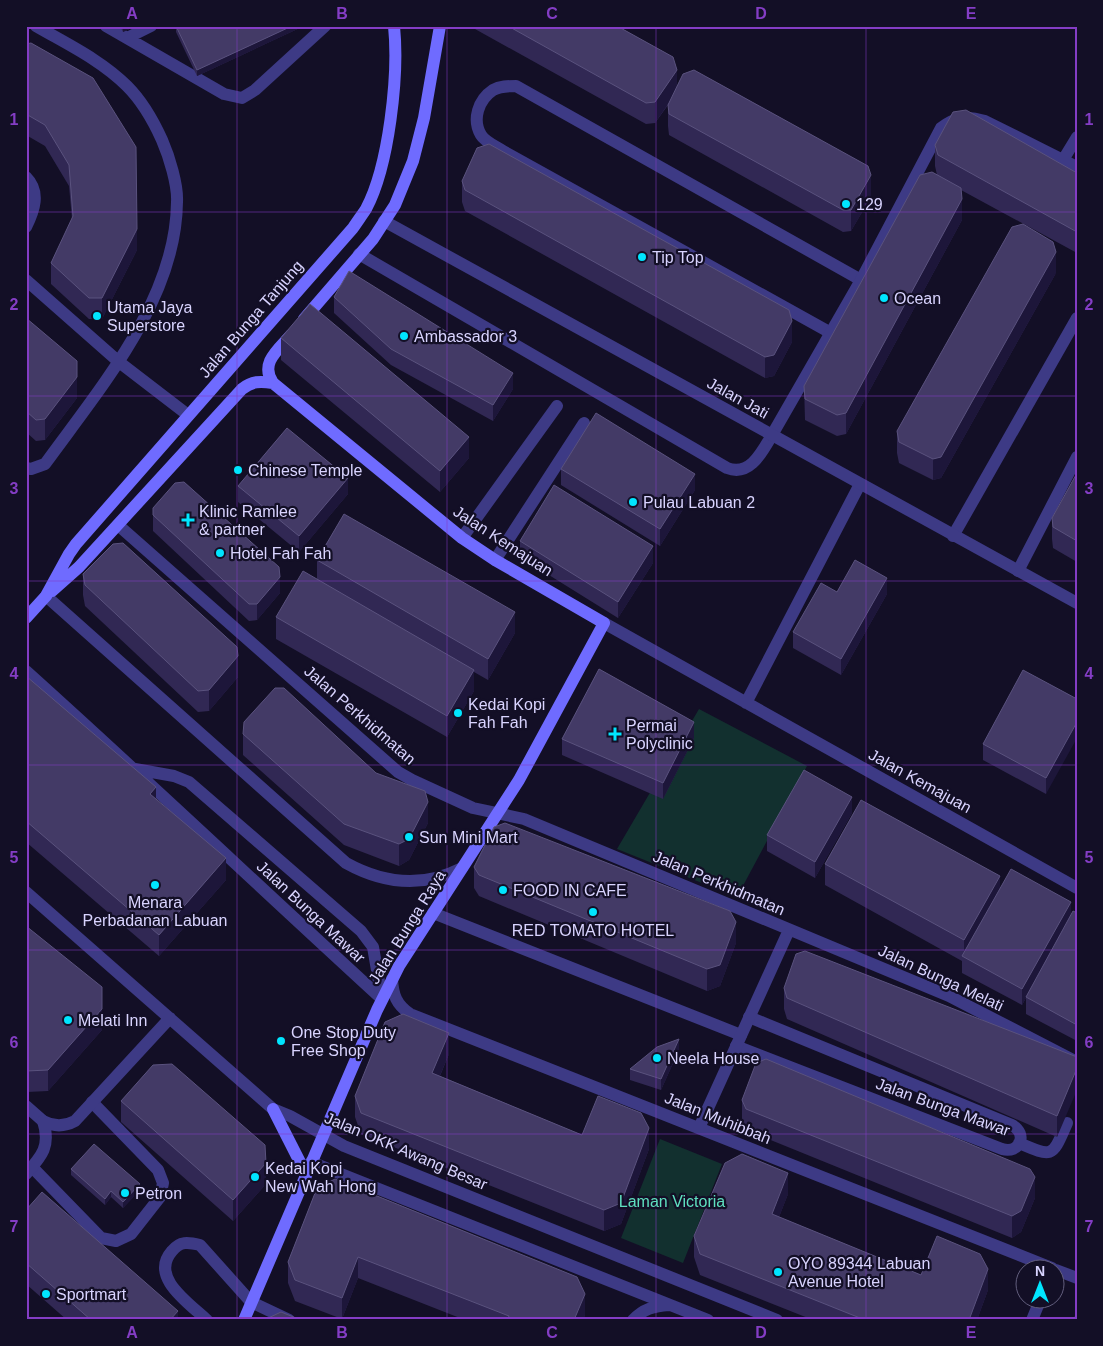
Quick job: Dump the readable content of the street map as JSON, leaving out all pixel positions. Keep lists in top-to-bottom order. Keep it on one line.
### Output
{"streets":{"main road":["Jalan Bunga Tanjung","Jalan Kemajuan","Jalan Bunga Raya"],"street":["Jalan Jati","Jalan Perkhidmatan","Jalan Bunga Mawar","Jalan Bunga Melati","Jalan Muhibbah","Jalan OKK Awang Besar"]},"crossings":[["Jalan Bunga Tanjung","Jalan Kemajuan"],["Jalan Bunga Tanjung","Jalan Perkhidmatan"],["Jalan Kemajuan","Jalan Bunga Raya"],["Jalan Perkhidmatan","Jalan Bunga Raya"],["Jalan Perkhidmatan","Jalan Bunga Melati"],["Jalan Bunga Mawar","Jalan Bunga Raya"],["Jalan Bunga Raya","Jalan Muhibbah"],["Jalan Bunga Raya","Jalan OKK Awang Besar"]],"parks":["Laman Victoria"],"places":{"other":["129","Tip Top","Ocean","Utama Jaya Superstore","Ambassador 3","Chinese Temple","Pulau Labuan 2","Hotel Fah Fah","Kedai Kopi Fah Fah","Sun Mini Mart","Menara Perbadanan Labuan","FOOD IN CAFE","RED TOMATO HOTEL","Melati Inn","One Stop Duty Free Shop","Neela House","Kedai Kopi New Wah Hong","Petron","OYO 89344 Labuan Avenue Hotel","Sportmart"],"health":["Klinic Ramlee & partner","Permai Polyclinic"]},"north":"top","grid":{"columns":["A","B","C","D","E"],"rows":["1","2","3","4","5","6","7"]}}
